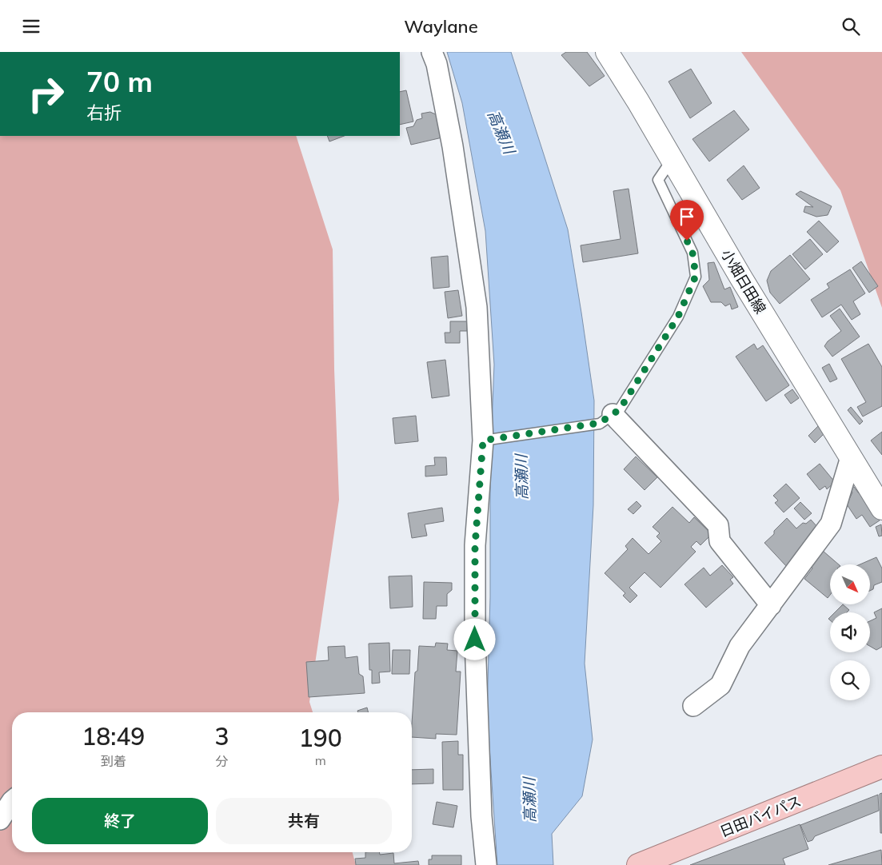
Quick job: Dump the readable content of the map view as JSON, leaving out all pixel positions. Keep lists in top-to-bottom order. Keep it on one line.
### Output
{"streets":{"highway":["日田バイパス"],"main road":["小畑日田線"]},"water":["高瀬川"],"north":"bottom right","page":{"header":"Waylane","turn":["70 m","右折"],"eta":["18:49","到着","3","分","190","m"],"buttons":["終了","共有"]}}
